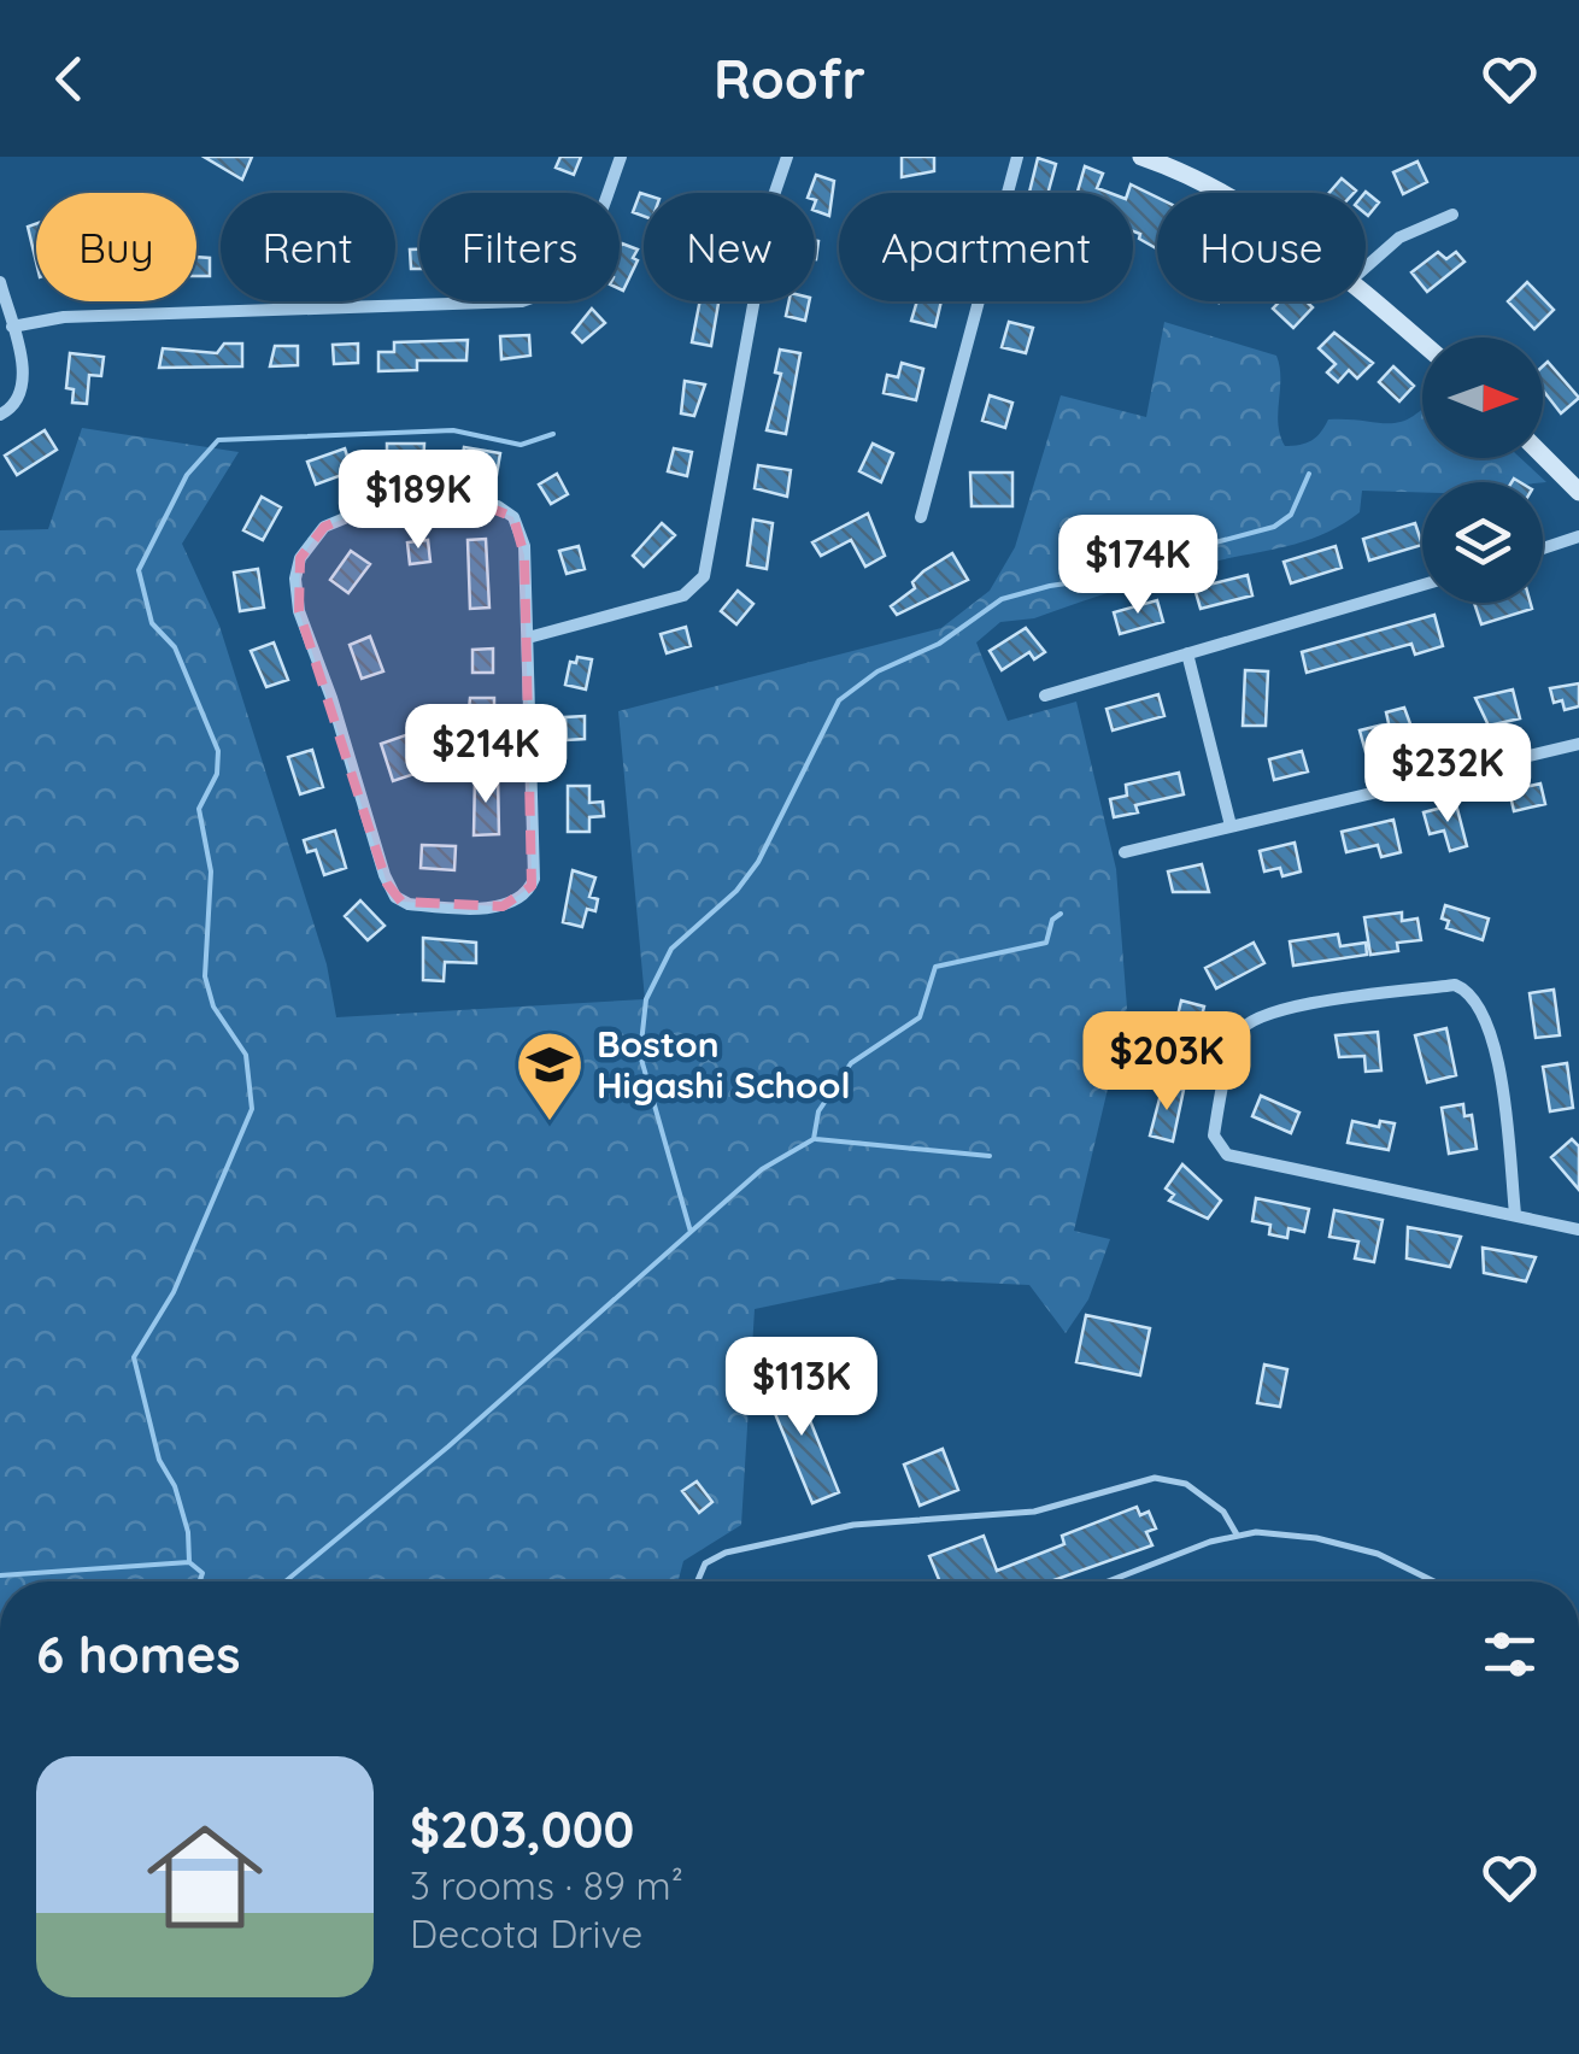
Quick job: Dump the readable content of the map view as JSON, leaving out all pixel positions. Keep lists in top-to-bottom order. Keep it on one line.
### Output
{"places":{"school or university":["Boston Higashi School"]},"north":"right","page":{"header":"Roofr","chip":["Buy","Rent","Filters","New","Apartment","House"],"price":["$189K","$174K","$214K","$232K","$203K","$113K"],"heading":"6 homes","list":[{"name":"$203,000","note":"3 rooms · 89 m² · Decota Drive"}]}}
